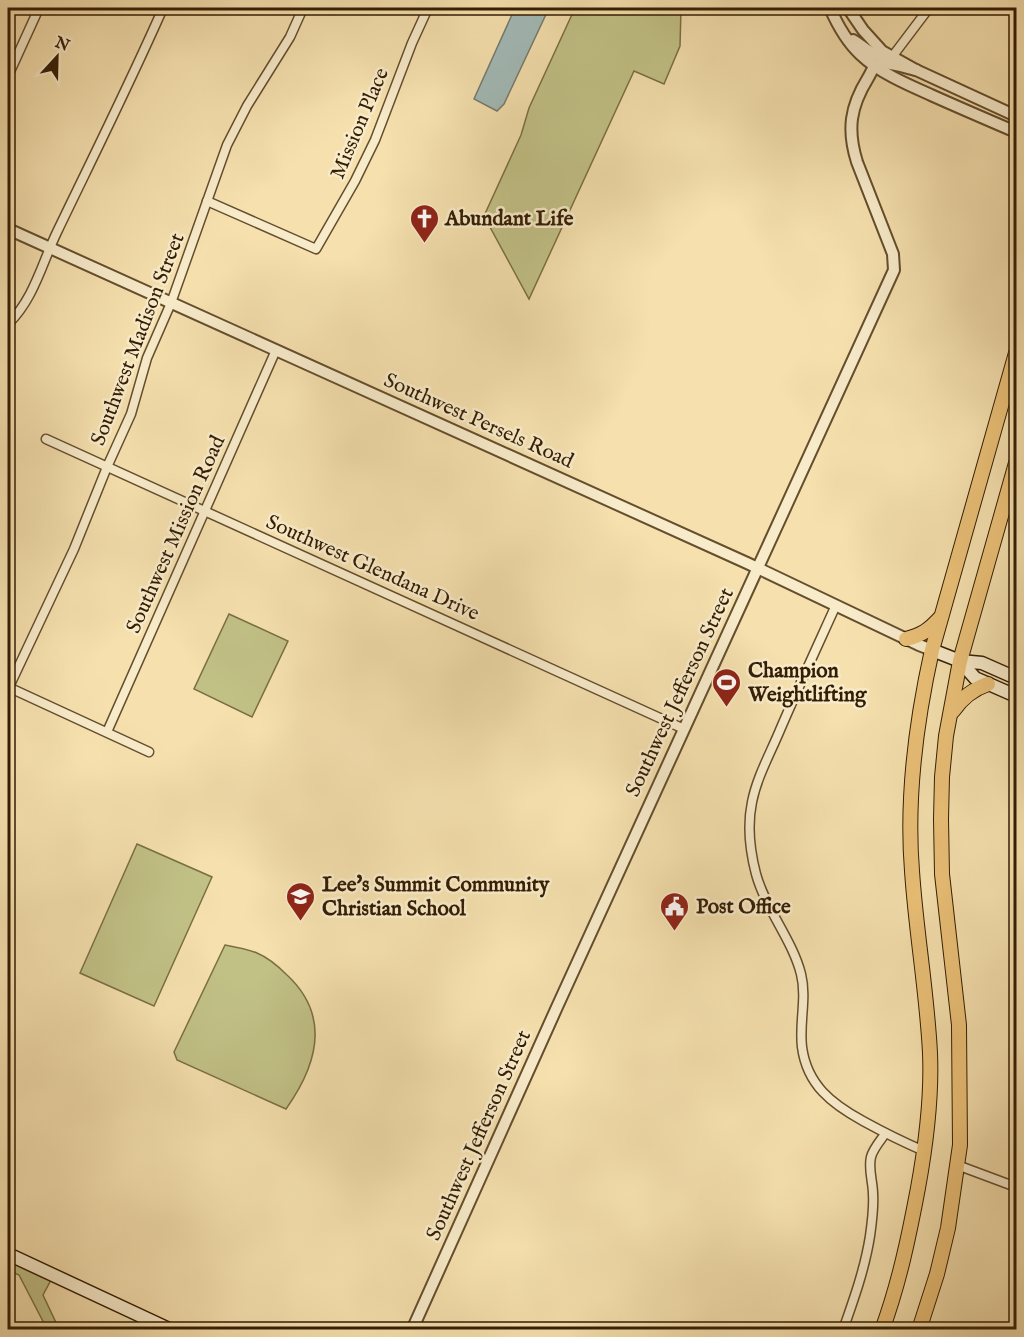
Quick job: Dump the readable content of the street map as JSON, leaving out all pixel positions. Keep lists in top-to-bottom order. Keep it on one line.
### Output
{"streets":{"street":["Mission Place","Southwest Madison Street","Southwest Persels Road","Southwest Mission Road","Southwest Glendana Drive","Southwest Jefferson Street"]},"crossings":[["Mission Place","Southwest Madison Street"],["Southwest Madison Street","Southwest Persels Road"],["Southwest Madison Street","Southwest Glendana Drive"],["Southwest Persels Road","Southwest Mission Road"],["Southwest Persels Road","Southwest Jefferson Street"],["Southwest Mission Road","Southwest Glendana Drive"],["Southwest Glendana Drive","Southwest Jefferson Street"]],"places":{"church":["Abundant Life"],"sports":["Champion Weightlifting"],"school or university":["Lee's Summit Community Christian School"],"public building":["Post Office"]},"north":"top"}
